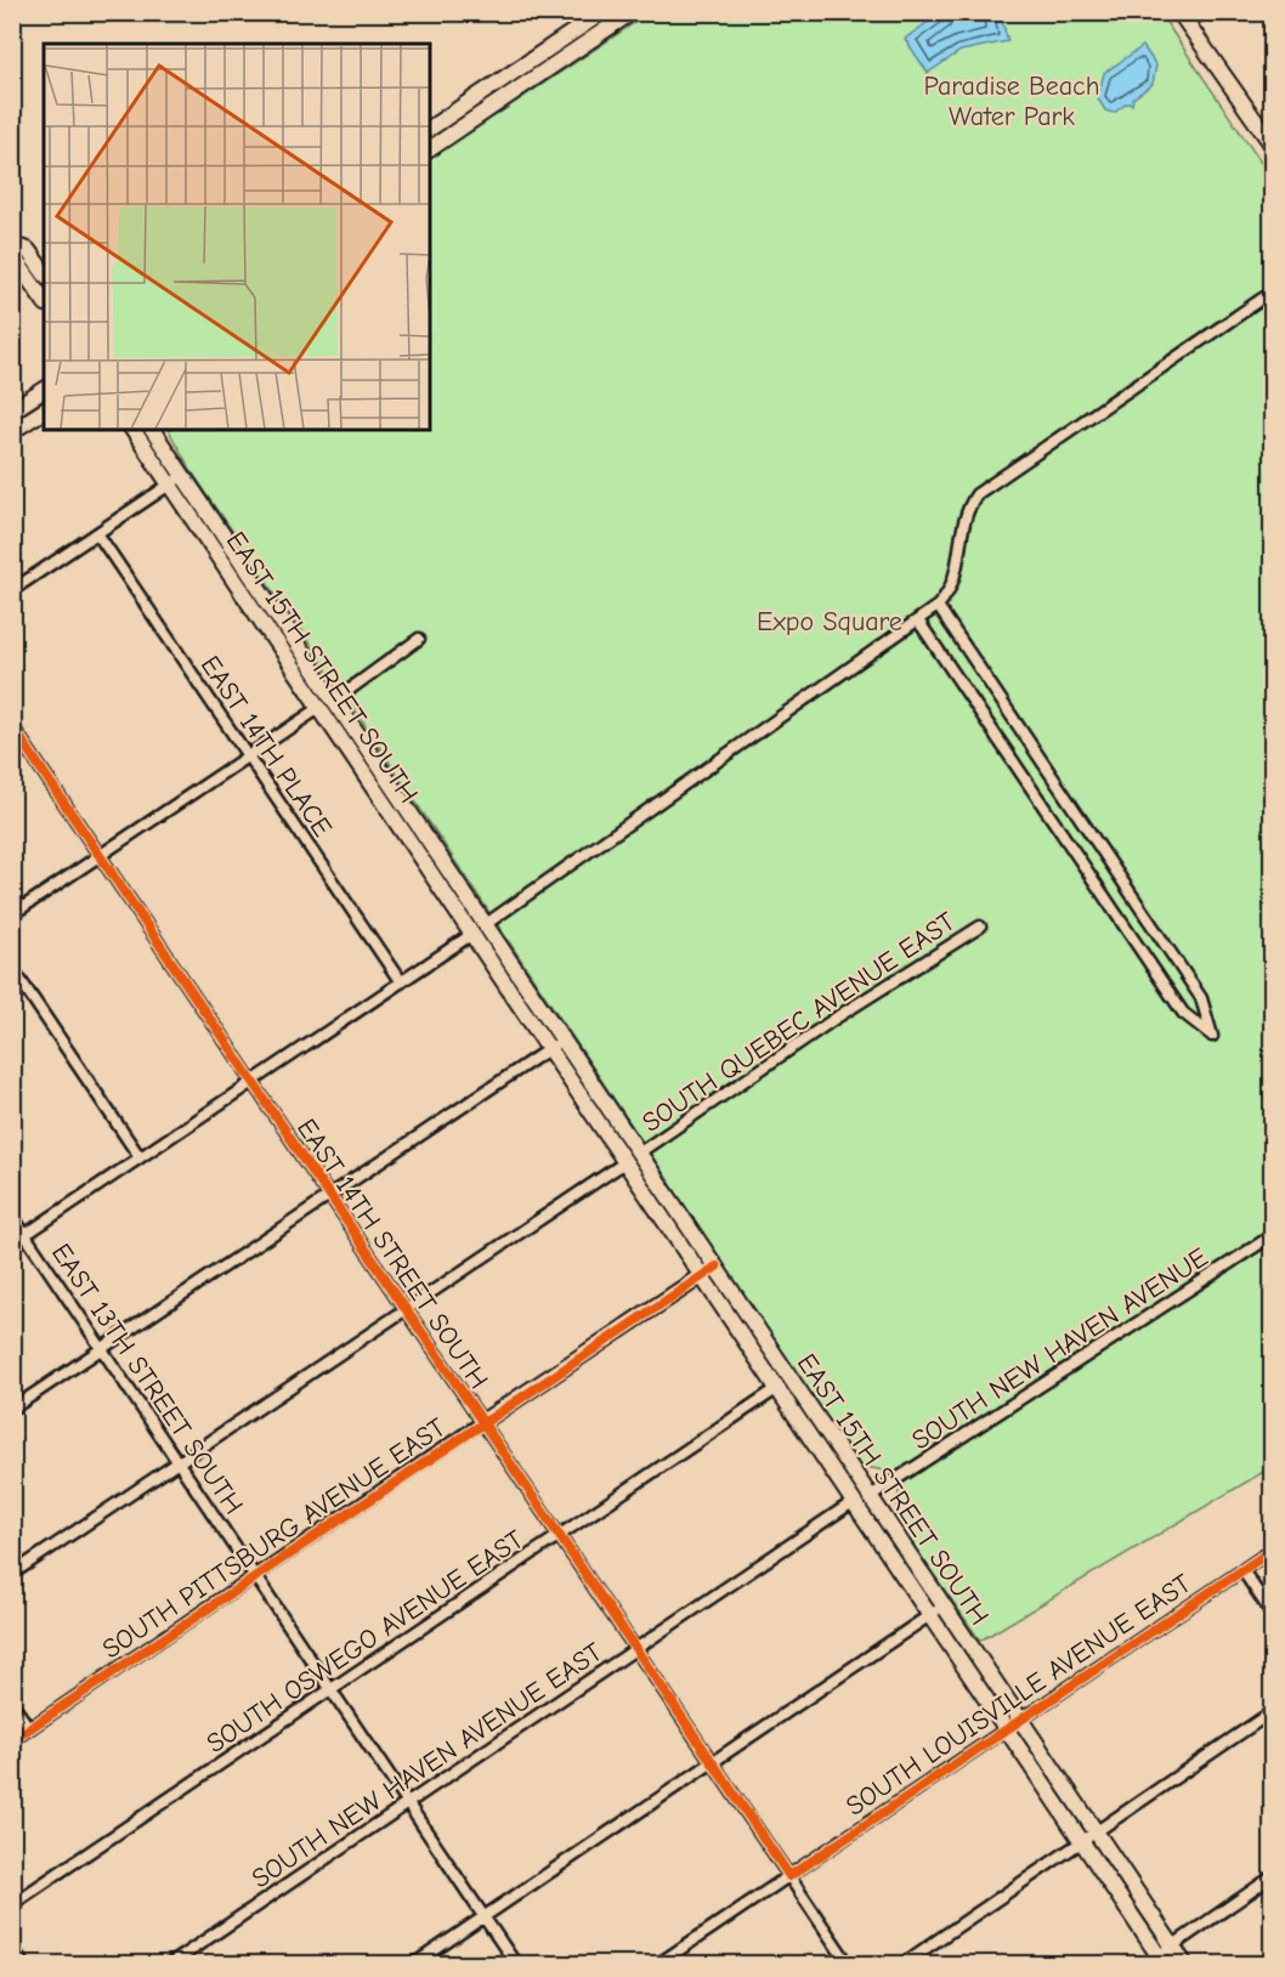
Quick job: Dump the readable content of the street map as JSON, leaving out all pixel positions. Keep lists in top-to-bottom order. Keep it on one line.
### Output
{"streets":{"main road":["EAST 15TH STREET SOUTH","SOUTH PITTSBURG AVENUE EAST"],"street":["EAST 14TH PLACE","SOUTH QUEBEC AVENUE EAST","EAST 14TH STREET SOUTH","SOUTH NEW HAVEN AVENUE","EAST 13TH STREET SOUTH","SOUTH OSWEGO AVENUE EAST","SOUTH LOUISVILLE AVENUE EAST","SOUTH NEW HAVEN AVENUE EAST"]},"crossings":[["EAST 15TH STREET SOUTH","SOUTH QUEBEC AVENUE EAST"],["EAST 15TH STREET SOUTH","SOUTH NEW HAVEN AVENUE"],["EAST 15TH STREET SOUTH","SOUTH PITTSBURG AVENUE EAST"],["EAST 15TH STREET SOUTH","SOUTH OSWEGO AVENUE EAST"],["EAST 15TH STREET SOUTH","SOUTH LOUISVILLE AVENUE EAST"],["EAST 15TH STREET SOUTH","SOUTH NEW HAVEN AVENUE EAST"],["SOUTH QUEBEC AVENUE EAST","EAST 14TH STREET SOUTH"],["SOUTH QUEBEC AVENUE EAST","EAST 13TH STREET SOUTH"],["EAST 14TH STREET SOUTH","SOUTH PITTSBURG AVENUE EAST"],["EAST 14TH STREET SOUTH","SOUTH OSWEGO AVENUE EAST"],["EAST 14TH STREET SOUTH","SOUTH LOUISVILLE AVENUE EAST"],["EAST 14TH STREET SOUTH","SOUTH NEW HAVEN AVENUE EAST"],["EAST 13TH STREET SOUTH","SOUTH PITTSBURG AVENUE EAST"],["EAST 13TH STREET SOUTH","SOUTH OSWEGO AVENUE EAST"],["EAST 13TH STREET SOUTH","SOUTH NEW HAVEN AVENUE EAST"]],"parks":["Paradise Beach Water Park","Expo Square"]}
